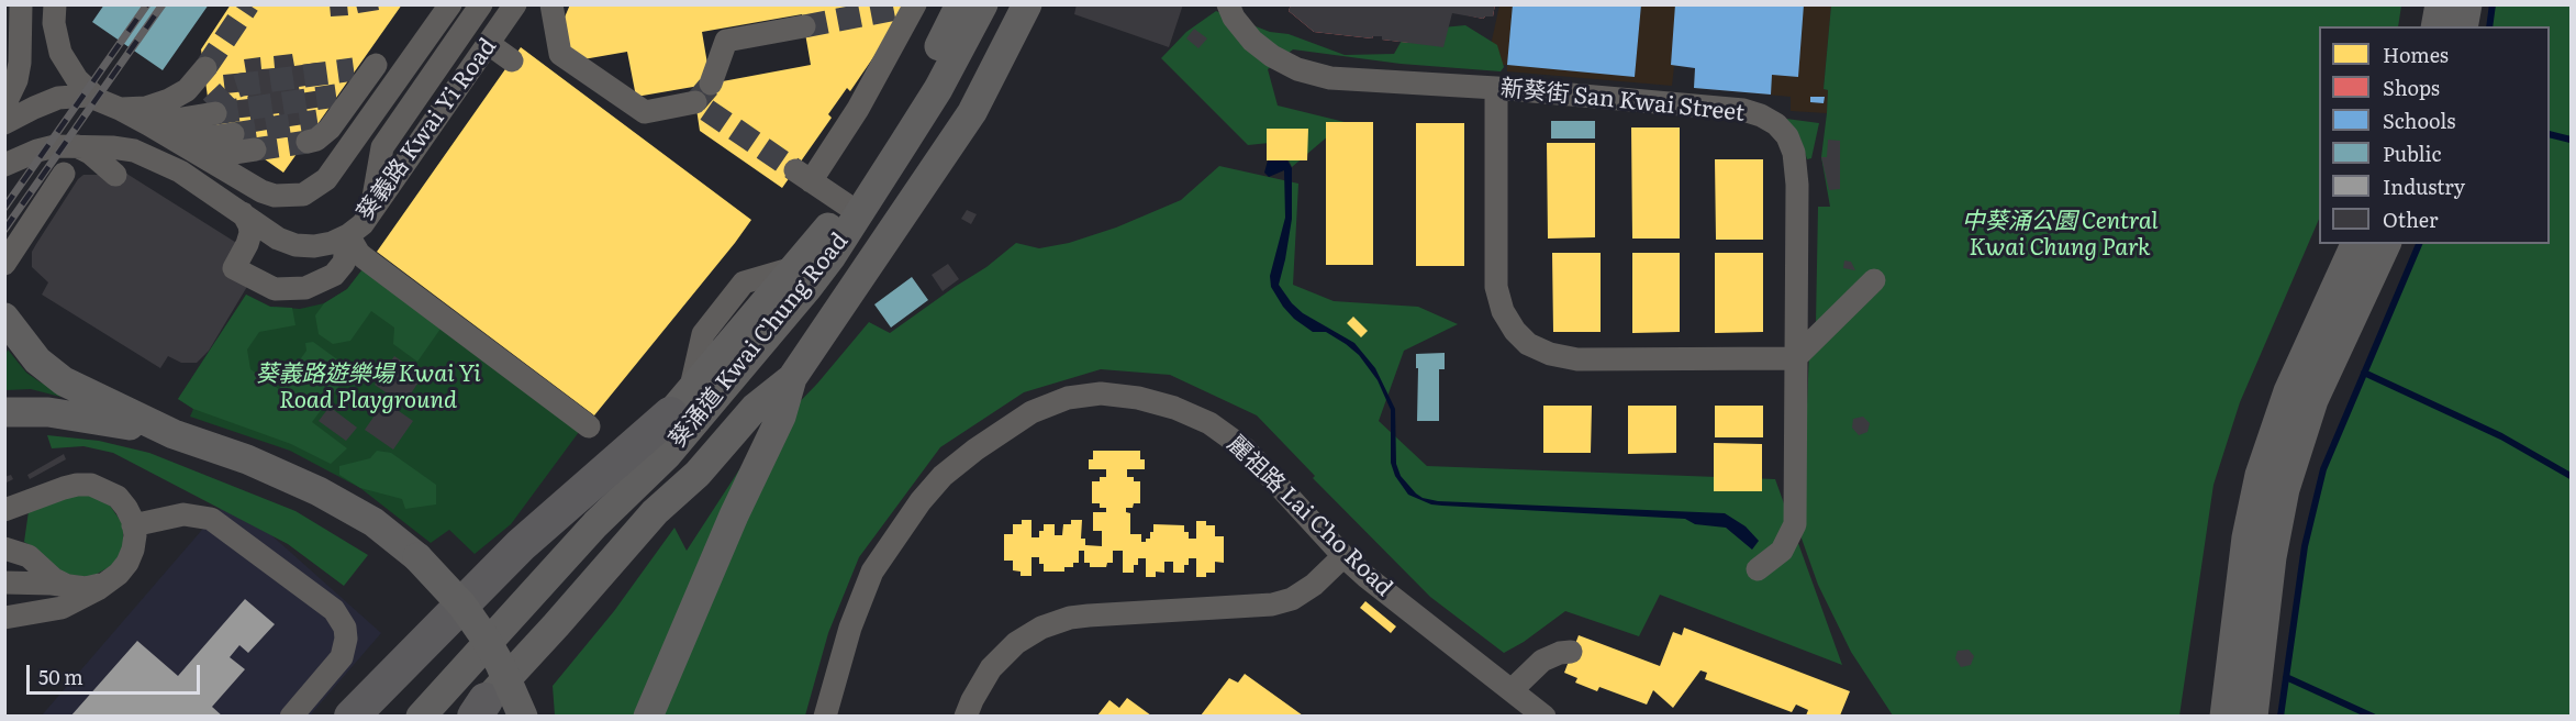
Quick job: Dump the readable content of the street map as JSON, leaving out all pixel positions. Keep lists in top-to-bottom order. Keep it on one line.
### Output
{"streets":{"main road":["葵涌道 Kwai Chung Road"],"street":["新葵街 San Kwai Street","葵義路 Kwai Yi Road","麗祖路 Lai Cho Road"]},"parks":["中葵涌公園 Central Kwai Chung Park","葵義路遊樂場 Kwai Yi Road Playground"],"legend":["Homes","Shops","Schools","Public","Industry","Other"],"scale_bar":"50 m"}
